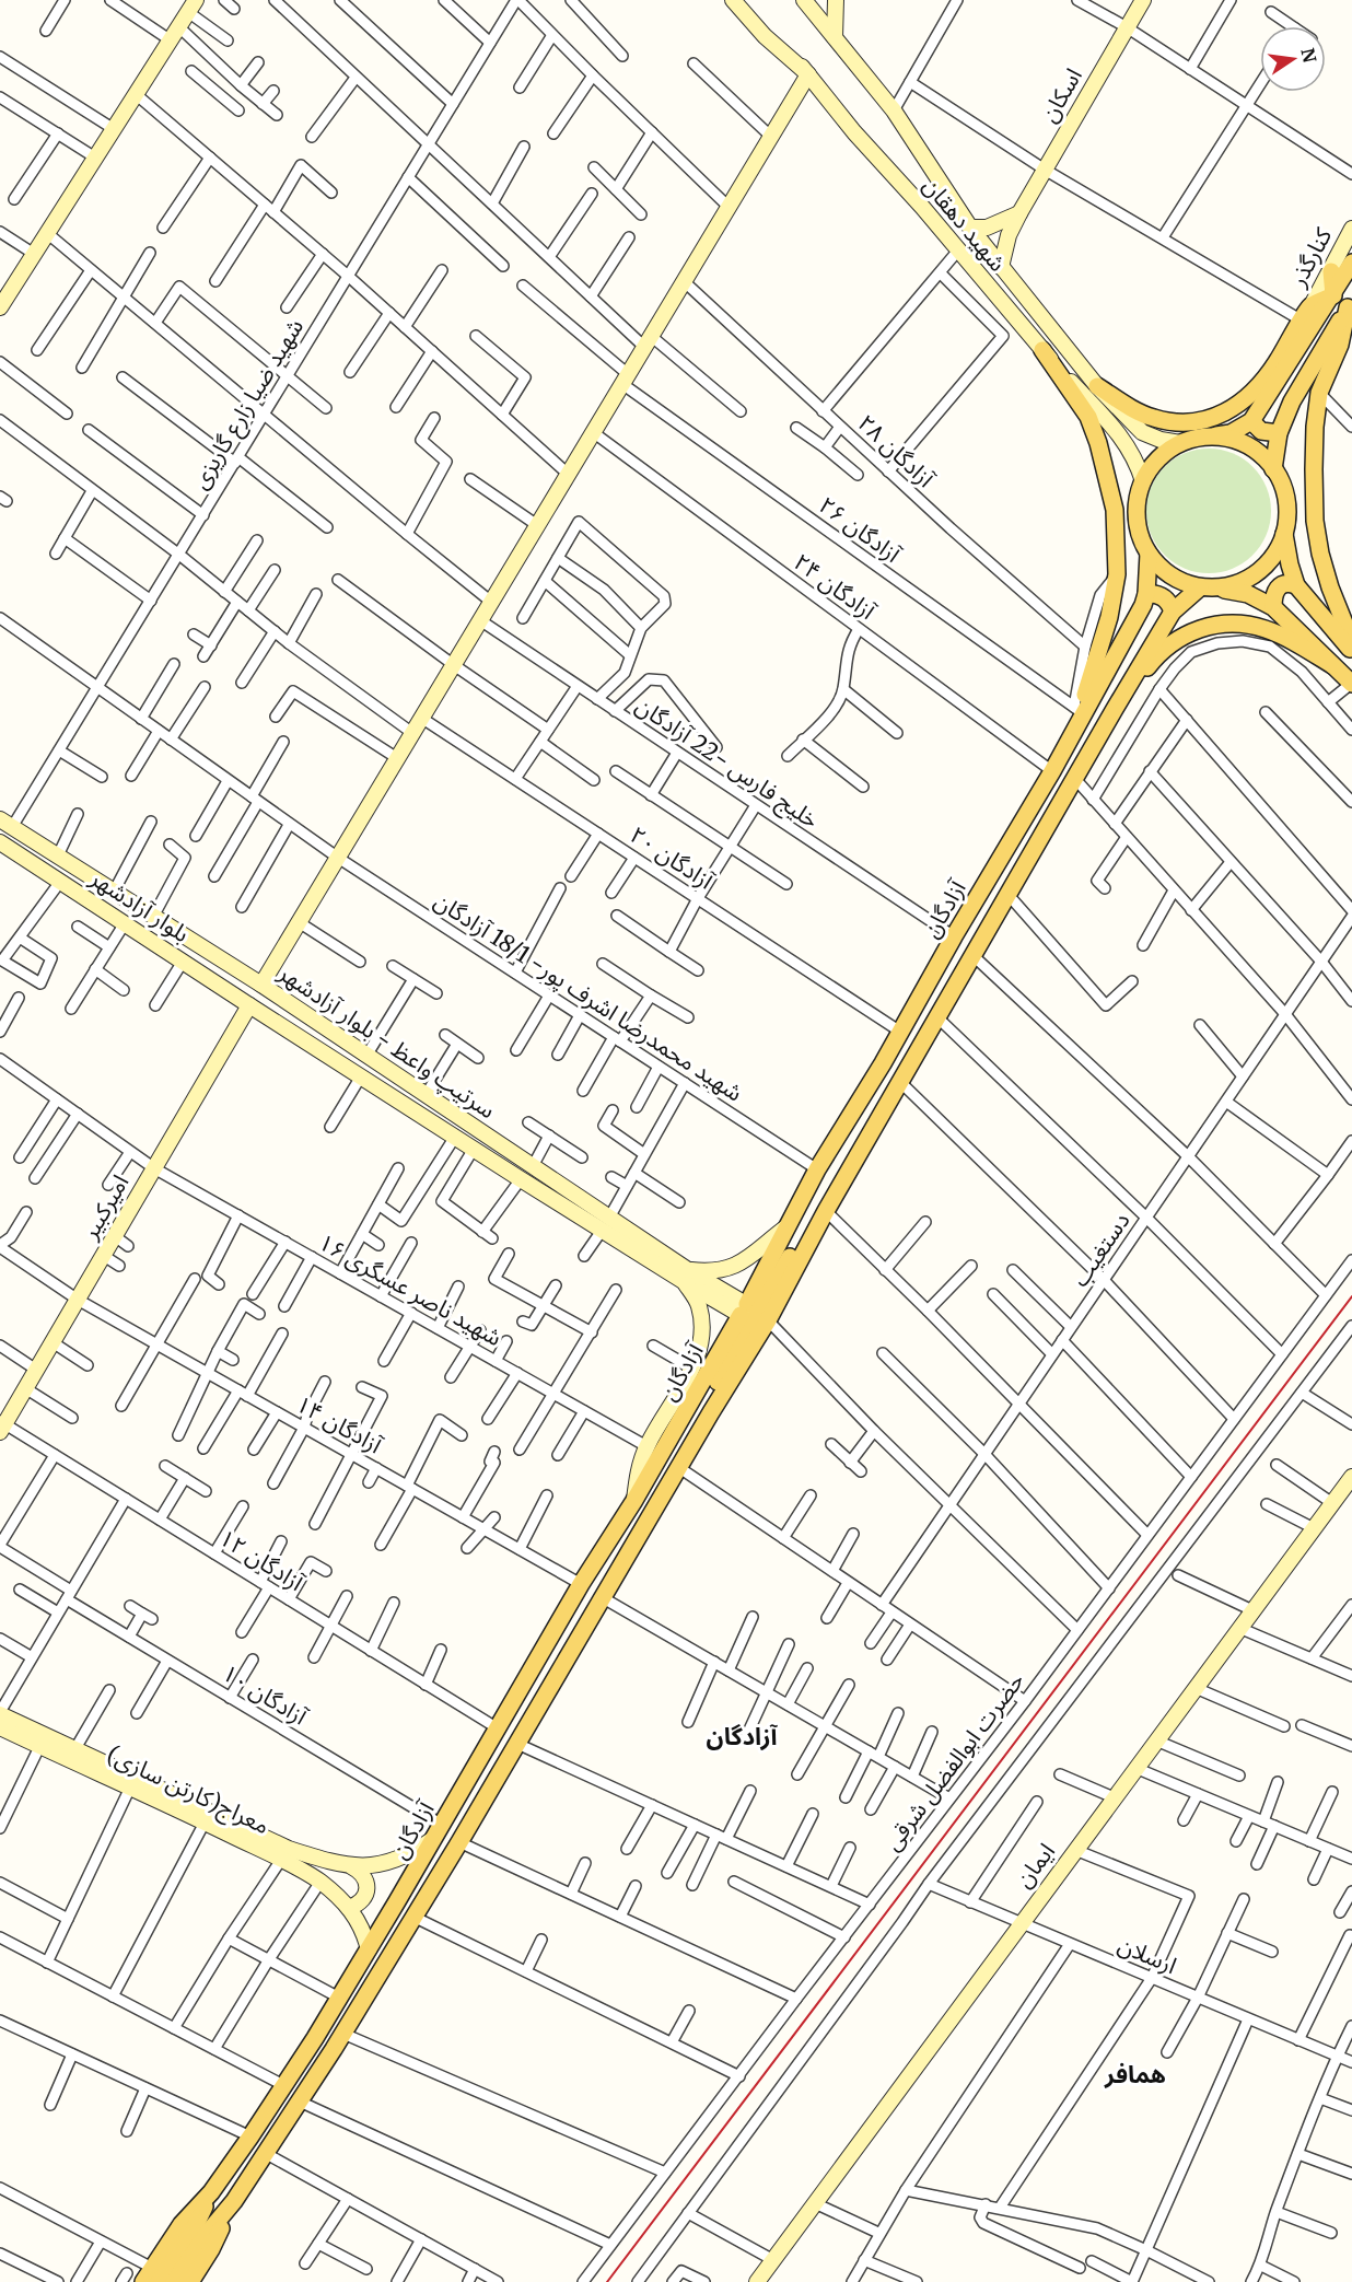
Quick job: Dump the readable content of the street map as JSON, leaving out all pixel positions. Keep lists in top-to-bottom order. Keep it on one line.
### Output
{"streets":{"main road":["آزادگان"],"street":["اسکان","شهید دهقان","کنارگذر","شهید ضیا زارع گاریزی","۲۸ آزادگان","۲۶ آزادگان","۲۴ آزادگان","خلیج فارس -22 آزادگان","۲۰ آزادگان","بلوار آزادشهر","شهید محمدرضا اشرف پور- 18/1 آزادگان","سرتیپ واعظ - بلوار آزادشهر","امیرکبیر","دستغیب","۱۶ شهید ناصر عسگری","۱۴ آزادگان","۱۲ آزادگان","۱۰ آزادگان","حضرت ابوالفضل شرقی","معراج(کارتن سازی)","ایمان","ارسلان"]},"crossings":[["اسکان","شهید دهقان"],["شهید دهقان","آزادگان"],["شهید ضیا زارع گاریزی","شهید محمدرضا اشرف پور- 18/1 آزادگان"],["شهید ضیا زارع گاریزی","سرتیپ واعظ - بلوار آزادشهر"],["۲۶ آزادگان","آزادگان"],["۲۴ آزادگان","آزادگان"],["خلیج فارس -22 آزادگان","آزادگان"],["۲۰ آزادگان","آزادگان"],["بلوار آزادشهر","سرتیپ واعظ - بلوار آزادشهر"],["بلوار آزادشهر","امیرکبیر"],["آزادگان","شهید محمدرضا اشرف پور- 18/1 آزادگان"],["آزادگان","سرتیپ واعظ - بلوار آزادشهر"],["آزادگان","۱۴ آزادگان"],["آزادگان","۱۲ آزادگان"],["آزادگان","۱۰ آزادگان"],["آزادگان","معراج(کارتن سازی)"],["سرتیپ واعظ - بلوار آزادشهر","امیرکبیر"],["امیرکبیر","۱۶ شهید ناصر عسگری"],["امیرکبیر","۱۴ آزادگان"],["امیرکبیر","۱۲ آزادگان"],["ایمان","ارسلان"]],"districts":["آزادگان","همافر"],"north":"right"}
